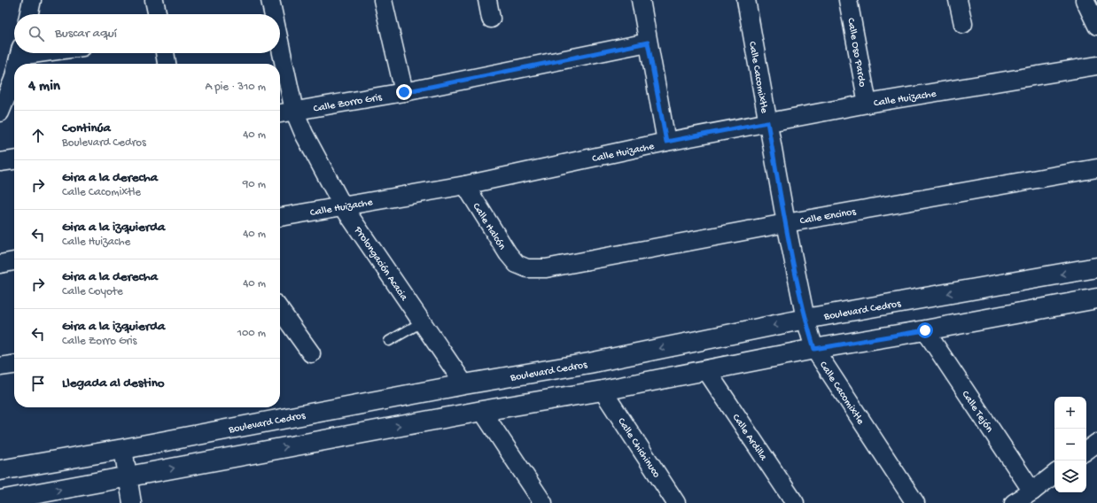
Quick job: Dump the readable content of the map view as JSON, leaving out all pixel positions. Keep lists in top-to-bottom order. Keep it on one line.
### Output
{"streets":{"street":["Calle Oso Pardo","Calle Cacomixtle","Calle Huizache","Calle Zorro Gris","Calle Encinos","Calle Halcón","Prolongación Acacia","Boulevard Cedros","Calle Tejón","Calle Ardilla","Calle Chichinuco"]},"crossings":[["Calle Oso Pardo","Calle Huizache"],["Calle Cacomixtle","Calle Huizache"],["Calle Cacomixtle","Calle Encinos"],["Calle Cacomixtle","Boulevard Cedros"],["Calle Huizache","Calle Halcón"],["Calle Huizache","Prolongación Acacia"],["Calle Zorro Gris","Prolongación Acacia"],["Calle Encinos","Calle Halcón"],["Prolongación Acacia","Boulevard Cedros"]],"page":{"search":"Buscar aquí","heading":["4 min","A pie · 310 m"],"list":[["Continúa","Boulevard Cedros","40 m"],["Gira a la derecha","Calle Cacomixtle","90 m"],["Gira a la izquierda","Calle Huizache","40 m"],["Gira a la derecha","Calle Coyote","40 m"],["Gira a la izquierda","Calle Zorro Gris","100 m"],"Llegada al destino"],"map_buttons":["+","−"]}}
